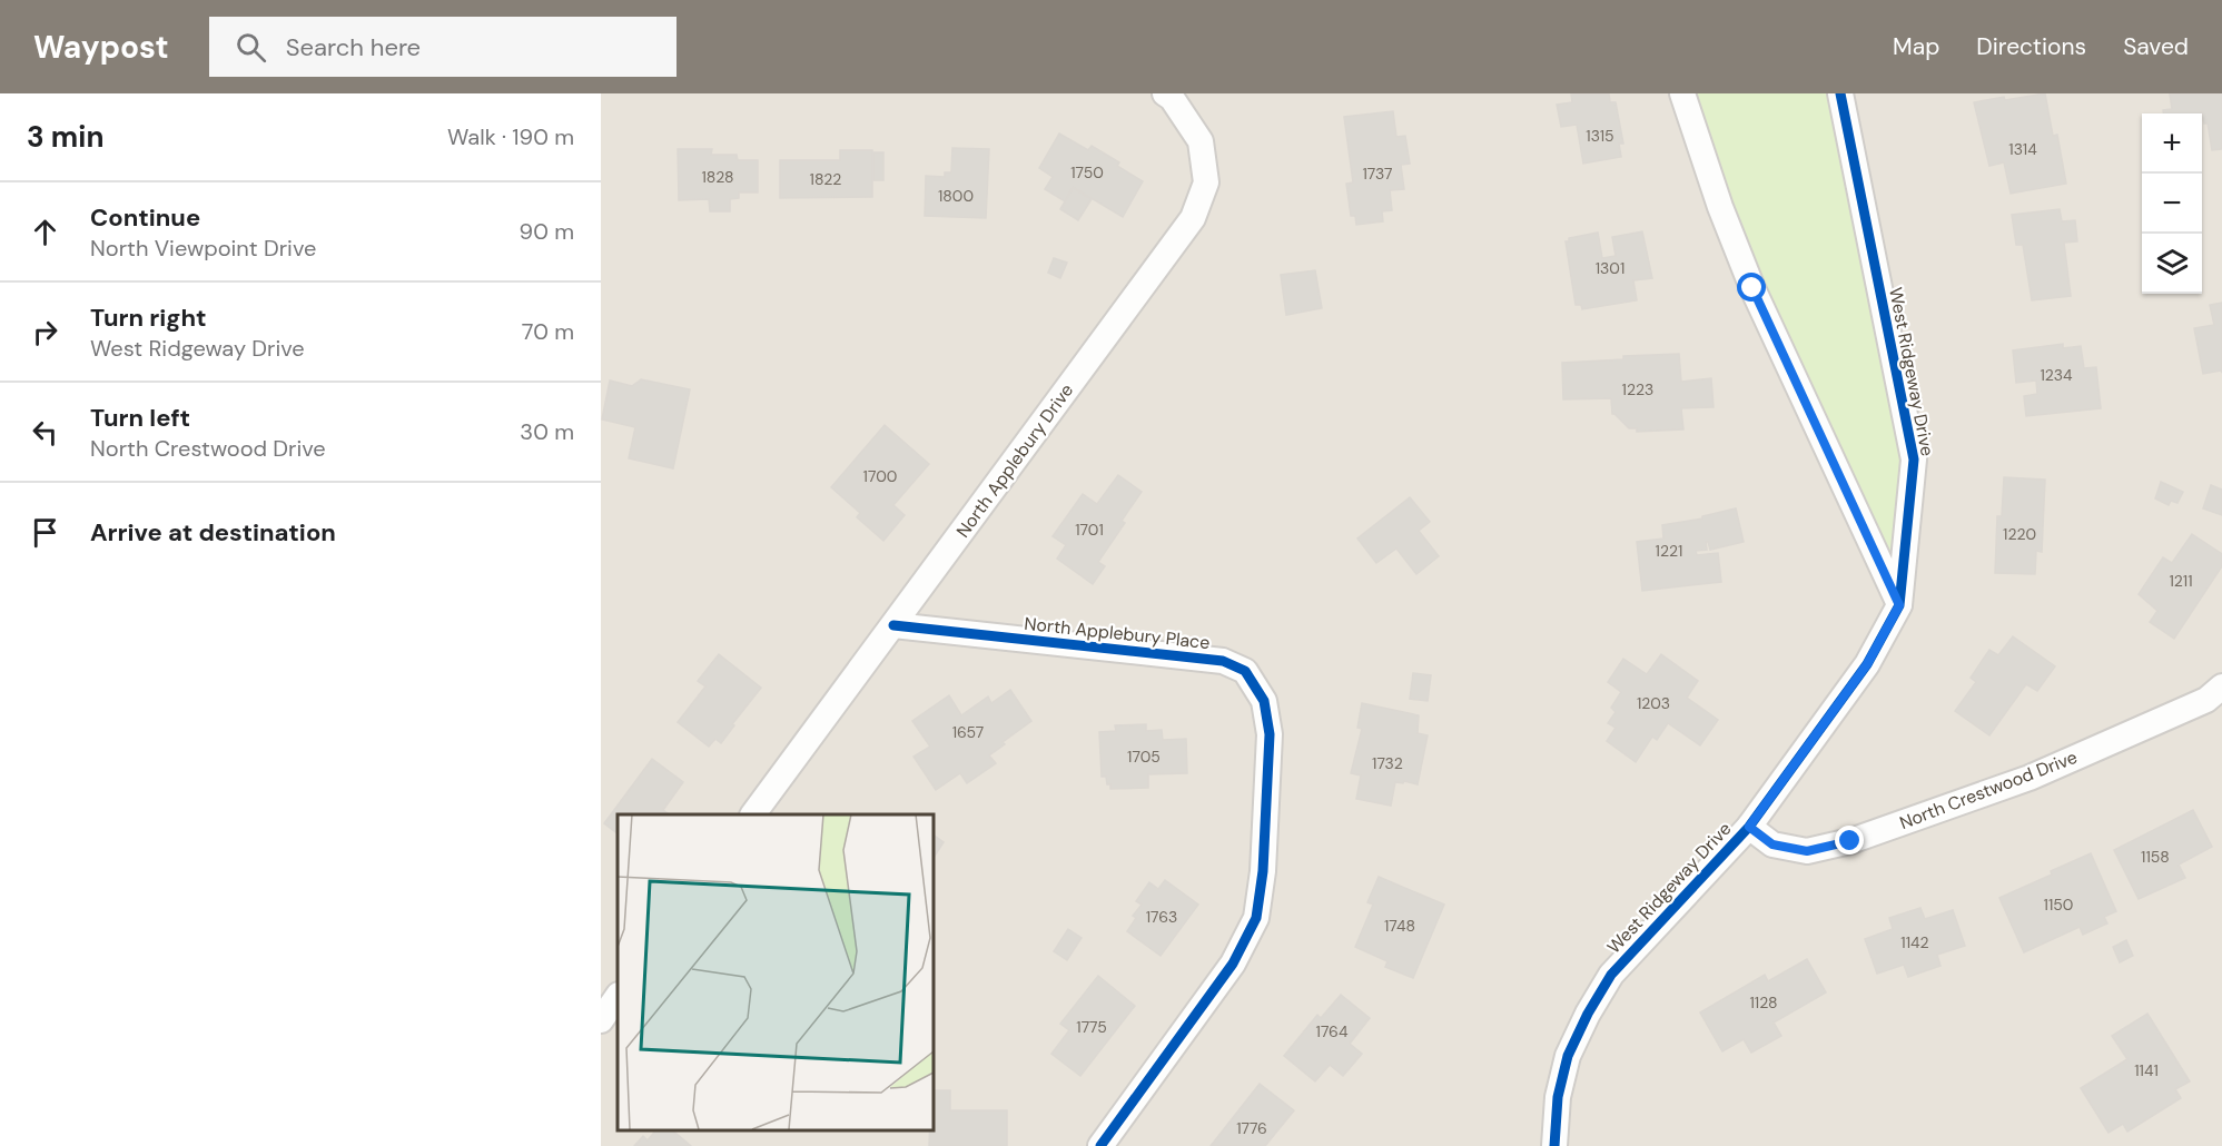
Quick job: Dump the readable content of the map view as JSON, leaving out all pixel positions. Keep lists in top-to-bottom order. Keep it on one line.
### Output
{"streets":{"street":["West Ridgeway Drive","North Applebury Drive","North Applebury Place","North Crestwood Drive"]},"crossings":[["West Ridgeway Drive","North Crestwood Drive"],["North Applebury Drive","North Applebury Place"]],"house_numbers":["1315","1314","1750","1737","1828","1822","1800","1301","1234","1223","1700","1701","1220","1221","1211","1203","1657","1705","1732","1158","1150","1763","1748","1142","1128","1775","1764","1141","1776"],"page":{"header":"Waypost","search":"Search here","nav":["Map","Directions","Saved"],"heading":["3 min","Walk · 190 m"],"map_buttons":["+","−"],"list":[["Continue","North Viewpoint Drive","90 m"],["Turn right","West Ridgeway Drive","70 m"],["Turn left","North Crestwood Drive","30 m"],"Arrive at destination"]}}
